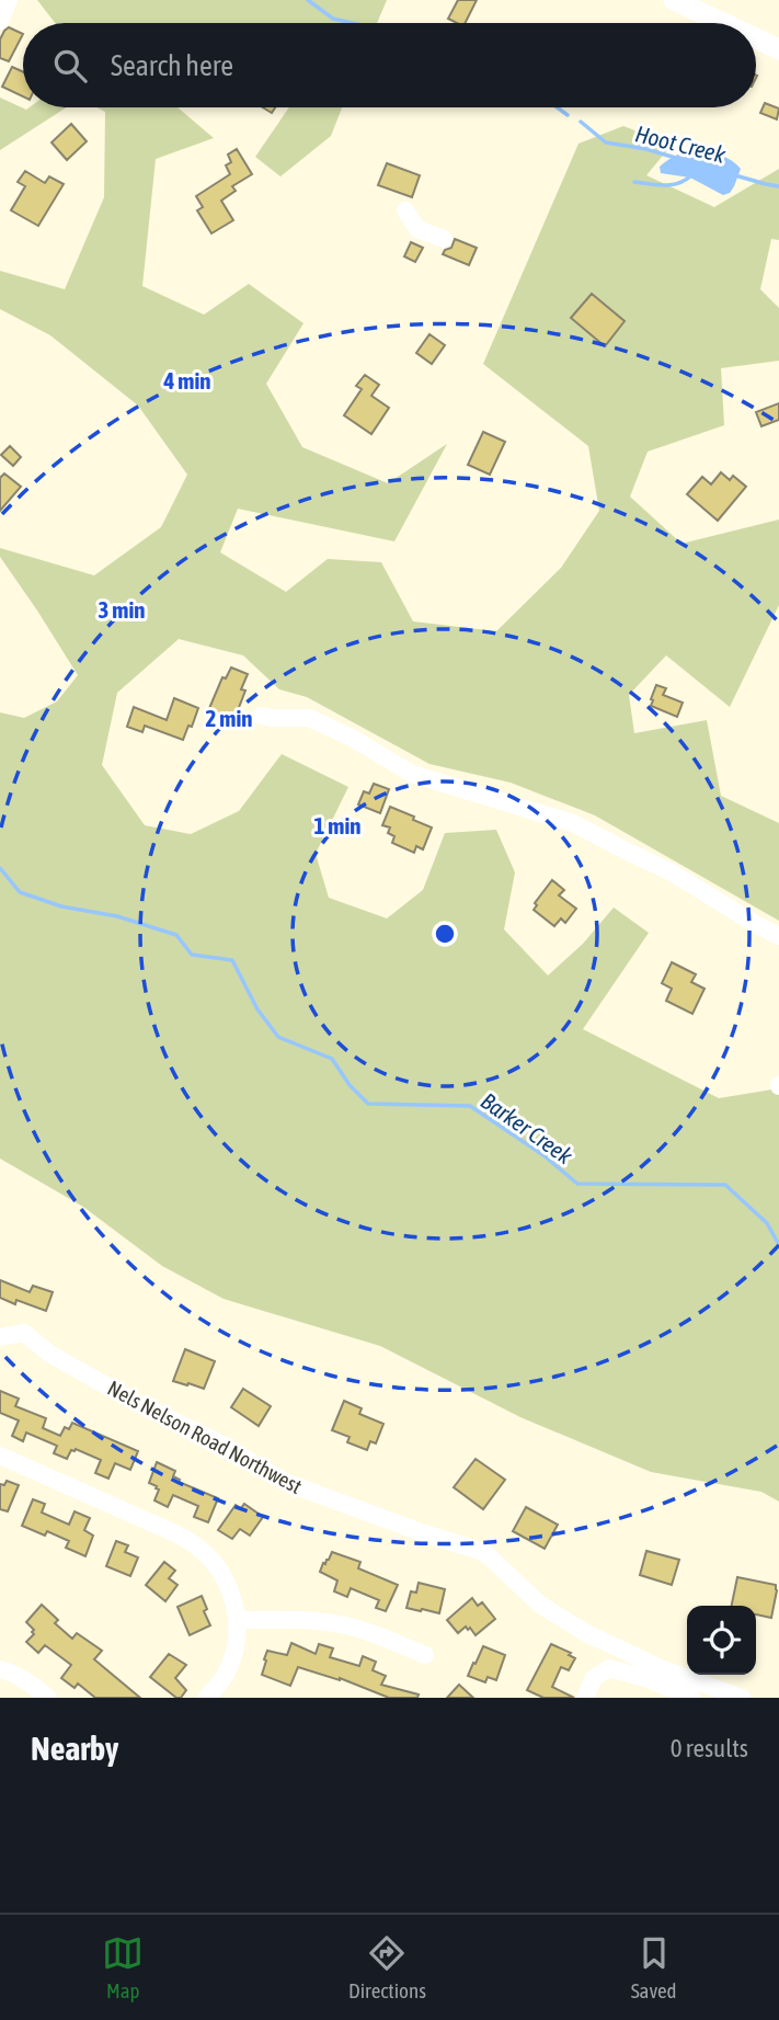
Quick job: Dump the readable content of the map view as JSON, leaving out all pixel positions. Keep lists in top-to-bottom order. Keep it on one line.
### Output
{"streets":{"street":["Nels Nelson Road Northwest"]},"water":["Hoot Creek","Barker Creek"],"page":{"search":"Search here","heading":["Nearby","0 results"],"nav":["Map","Directions","Saved"]},"rings":["4 min","3 min","2 min","1 min"]}
